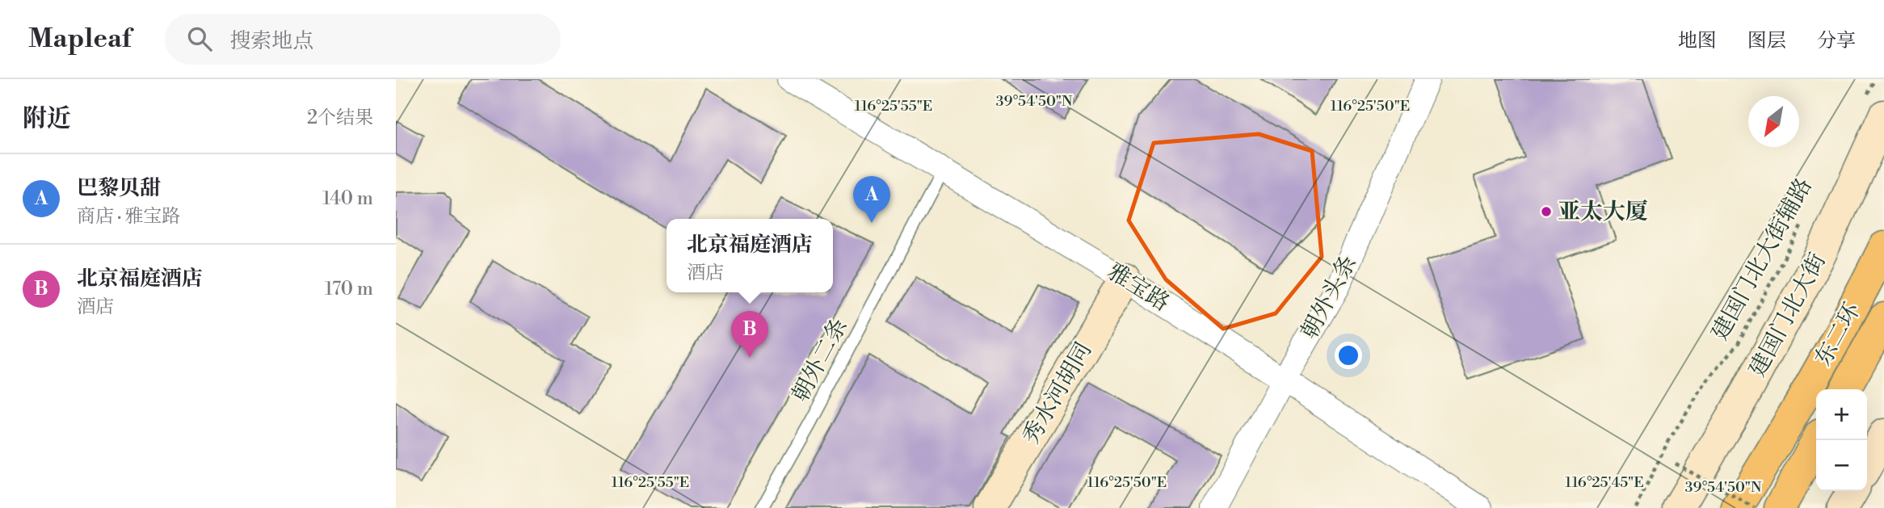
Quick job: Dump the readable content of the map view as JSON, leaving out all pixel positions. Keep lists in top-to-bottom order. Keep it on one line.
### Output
{"streets":{"highway":["东二环"],"street":["雅宝路","朝外头条","建国门北大街","秀水河胡同"],"lane":["朝外二条"],"path":["建国门北大街辅路"]},"crossings":[["雅宝路","朝外头条"],["雅宝路","朝外二条"],["雅宝路","秀水河胡同"]],"places":["亚太大厦"],"north":"bottom left","page":{"header":"Mapleaf","search":"搜索地点","nav":["地图","图层","分享"],"heading":["附近","2个结果"],"list":[{"mark":"A","name":"巴黎贝甜","note":"商店 · 雅宝路","value":"140 m"},{"mark":"B","name":"北京福庭酒店","note":"酒店","value":"170 m"}],"pins":["A","B"],"popup":["北京福庭酒店","酒店"],"map_buttons":["+","−"]},"coordinates":["39°54'50\"N","116°25'55\"E","116°25'50\"E","116°25'45\"E"]}
